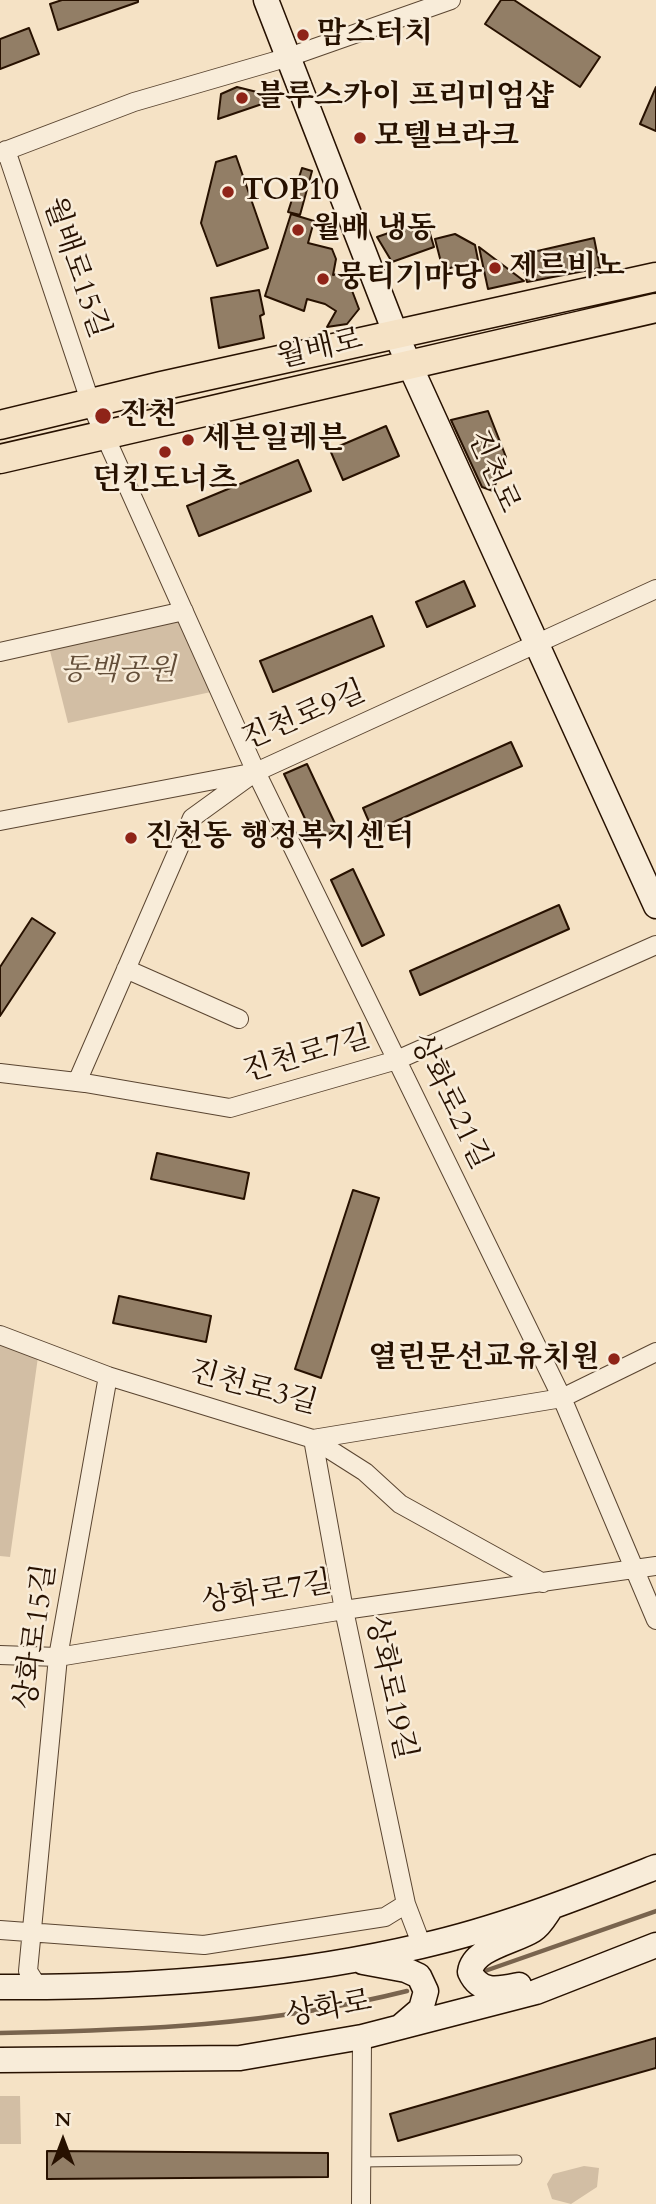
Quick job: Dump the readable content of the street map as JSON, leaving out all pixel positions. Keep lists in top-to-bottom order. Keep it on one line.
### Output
{"streets":{"main road":["월배로","진천로","상화로"],"street":["월배로15길","진천로9길","진천로7길","상화로21길","진천로3길","상화로7길","상화로15길","상화로19길"]},"crossings":[["월배로15길","월배로"],["월배로15길","상화로21길"],["월배로","진천로"],["월배로","상화로21길"],["진천로","진천로9길"],["진천로9길","상화로21길"],["진천로7길","상화로21길"],["상화로21길","진천로3길"],["상화로21길","상화로7길"],["진천로3길","상화로15길"],["진천로3길","상화로19길"],["상화로7길","상화로15길"],["상화로7길","상화로19길"],["상화로15길","상화로"],["상화로19길","상화로"]],"parks":["동백공원"],"places":["맘스터치","블루스카이 프리미엄샵","모텔브라크","TOP10","월배 냉동","제르비노","뭉티기마당","진천","세븐일레븐","던킨도너츠","진천동 행정복지센터","열린문선교유치원"],"north":"top"}
